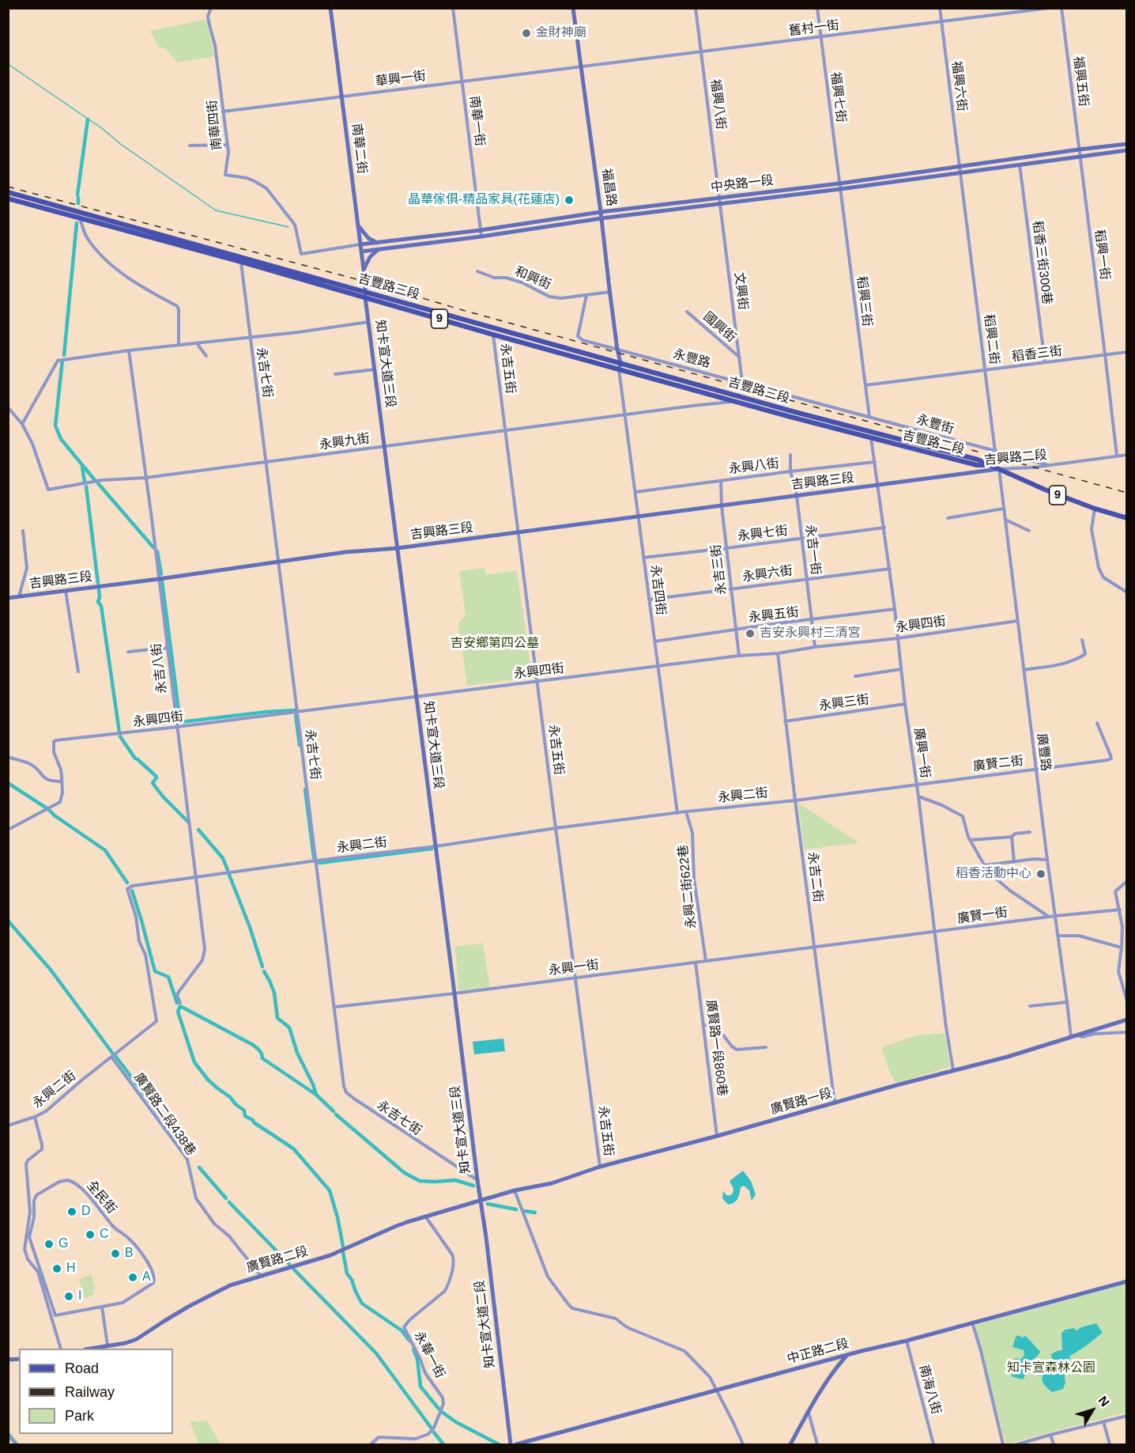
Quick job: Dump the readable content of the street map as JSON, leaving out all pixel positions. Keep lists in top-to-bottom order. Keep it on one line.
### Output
{"streets":{"main road":["吉豐路三段","9","吉豐路二段"],"street":["舊村一街","華興一街","福興五街","福興六街","福興七街","福興八街","南華一街","南華四街","南華二街","中央路一段","福昌路","稻興一街","稻香三街300巷","和興街","文興街","稻興三街","國興街","稻興二街","稻香三街","永豐路","知卡宣大道三段","永吉五街","永吉七街","永豐街","永興九街","吉興路二段","永興八街","吉興路三段","永興七街","永吉一街","永吉三街","永興六街","永吉四街","永興五街","永興四街","永吉八街","永興三街","廣豐路","廣興一街","廣賢二街","永興二街","永吉二街","永興二街622巷","廣賢一街","永興一街","廣賢路一段860巷","廣賢路一段","廣賢路二段438巷","全民街","廣賢路二段","知卡宣大道二段","中正路二段","永華一街","南海八街"]},"crossings":[["舊村一街","華興一街"],["舊村一街","福興六街"],["舊村一街","福興七街"],["舊村一街","福興八街"],["舊村一街","福昌路"],["華興一街","南華一街"],["華興一街","南華四街"],["華興一街","南華二街"],["華興一街","福昌路"],["福興五街","中央路一段"],["福興五街","稻興一街"],["福興六街","中央路一段"],["福興六街","稻興二街"],["福興七街","中央路一段"],["福興七街","稻興三街"],["福興八街","中央路一段"],["福興八街","文興街"],["南華一街","中央路一段"],["南華四街","南華二街"],["南華四街","中央路一段"],["南華二街","中央路一段"],["南華二街","吉豐路三段"],["南華二街","知卡宣大道三段"],["中央路一段","福昌路"],["中央路一段","稻興一街"],["中央路一段","稻香三街300巷"],["中央路一段","文興街"],["中央路一段","稻興三街"],["中央路一段","稻興二街"],["福昌路","和興街"],["福昌路","吉豐路三段"],["福昌路","永豐路"],["福昌路","永吉四街"],["稻興一街","稻香三街"],["稻香三街300巷","稻香三街"],["和興街","永豐路"],["吉豐路三段","知卡宣大道三段"],["吉豐路三段","永吉五街"],["吉豐路三段","永吉七街"],["吉豐路三段","永興九街"],["吉豐路三段","吉豐路二段"],["吉豐路三段","永吉四街"],["吉豐路三段","廣興一街"],["文興街","國興街"],["文興街","永豐路"],["稻興三街","稻香三街"],["稻興三街","永豐路"],["稻興三街","永豐街"],["稻興二街","稻香三街"],["稻興二街","永豐街"],["永豐路","永豐街"],["知卡宣大道三段","永吉七街"],["知卡宣大道三段","永興九街"],["知卡宣大道三段","吉興路三段"],["知卡宣大道三段","永興四街"],["知卡宣大道三段","永興二街"],["知卡宣大道三段","永興一街"],["知卡宣大道三段","廣賢路一段"],["知卡宣大道三段","廣賢路二段"],["知卡宣大道三段","知卡宣大道二段"],["永吉五街","永興九街"],["永吉五街","吉興路三段"],["永吉五街","永興四街"],["永吉五街","永興二街"],["永吉五街","永興一街"],["永吉五街","廣賢路一段"],["永吉七街","永興九街"],["永吉七街","吉興路三段"],["永吉七街","永興四街"],["永吉七街","永興二街"],["永吉七街","永興一街"],["永興九街","永吉四街"],["永興九街","永吉八街"],["吉豐路二段","吉興路二段"],["吉豐路二段","廣豐路"],["吉豐路二段","廣興一街"],["吉興路二段","吉興路三段"],["吉興路二段","廣豐路"],["吉興路二段","廣興一街"],["永興八街","永吉一街"],["永興八街","永吉三街"],["永興八街","永吉四街"],["永興八街","廣興一街"],["吉興路三段","永吉一街"],["吉興路三段","永吉三街"],["吉興路三段","永吉四街"],["吉興路三段","永吉八街"],["吉興路三段","廣興一街"],["永興七街","永吉一街"],["永興七街","永吉三街"],["永興七街","永吉四街"],["永興七街","廣興一街"],["永吉一街","永興六街"],["永吉一街","永興五街"],["永吉一街","永興四街"],["永吉三街","永興六街"],["永吉三街","永興五街"],["永吉三街","永興四街"],["永興六街","永吉四街"],["永興六街","廣興一街"],["永吉四街","永興五街"],["永吉四街","永興四街"],["永吉四街","永興二街"],["永興五街","廣興一街"],["永興四街","永吉八街"],["永興四街","廣豐路"],["永興四街","廣興一街"],["永興四街","永吉二街"],["永吉八街","永興二街"],["永興三街","廣興一街"],["永興三街","永吉二街"],["廣豐路","廣賢二街"],["廣豐路","廣賢一街"],["廣豐路","廣賢路一段"],["廣興一街","廣賢二街"],["廣興一街","永興二街"],["廣興一街","廣賢一街"],["廣興一街","廣賢路一段"],["廣賢二街","永興二街"],["永興二街","永吉二街"],["永興二街","永興二街622巷"],["永興二街","廣賢路二段438巷"],["永吉二街","廣賢一街"],["永吉二街","永興一街"],["永吉二街","廣賢路一段"],["永興二街622巷","永興一街"],["廣賢一街","永興一街"],["永興一街","廣賢路一段860巷"],["廣賢路一段860巷","廣賢路一段"],["廣賢路一段","廣賢路二段"],["廣賢路一段","知卡宣大道二段"],["廣賢路二段438巷","廣賢路二段"],["廣賢路二段","知卡宣大道二段"],["廣賢路二段","永華一街"],["中正路二段","南海八街"]],"parks":["吉安鄉第四公墓","知卡宣森林公園"],"places":["金財神廟","晶華傢俱-精品家具(花蓮店)","吉安永興村三清宮","稻香活動中心","D","C","G","B","H","A","I"],"legend":["Road","Railway","Park"],"north":"top right"}
